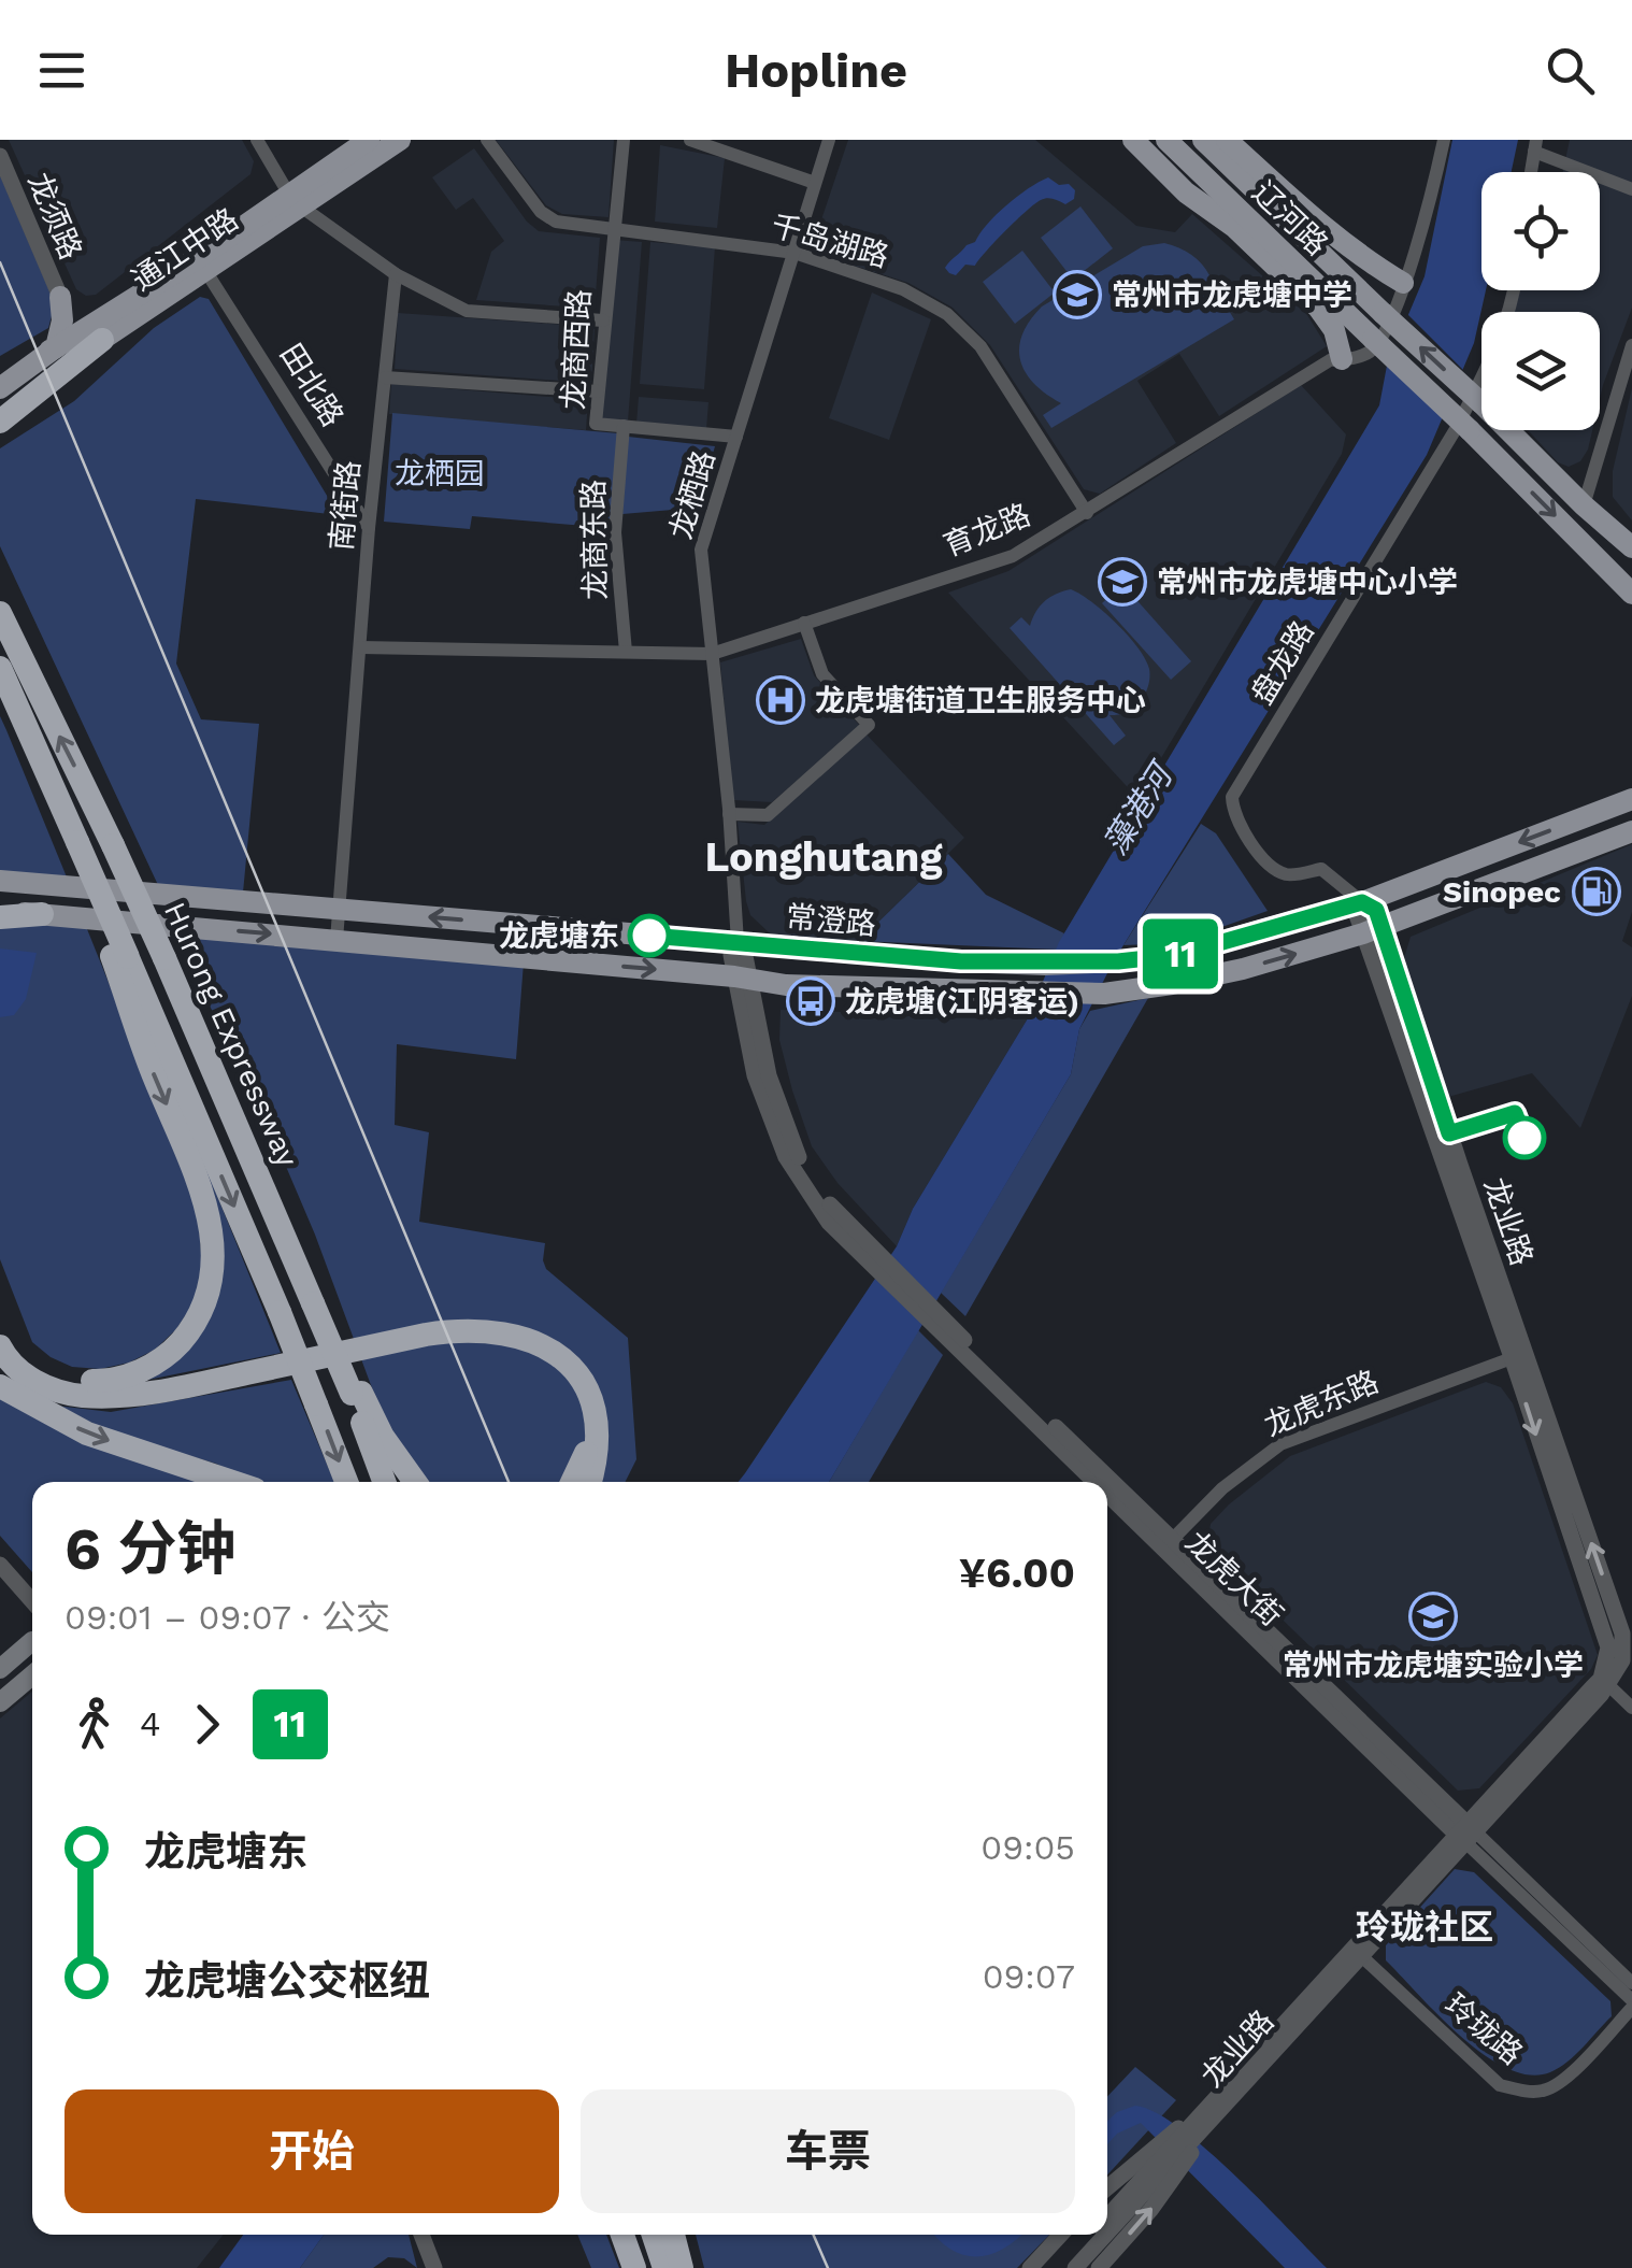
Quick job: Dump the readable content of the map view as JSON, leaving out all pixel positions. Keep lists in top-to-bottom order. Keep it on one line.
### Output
{"streets":{"highway":["Hurong Expressway"],"main road":["辽河路","通江中路","常澄路"],"street":["龙须路","千岛湖路","龙商西路","田北路","龙栖路","南街路","育龙路","龙商东路","盘龙路","龙业路","龙虎东路","龙虎大街","玲珑路"]},"crossings":[["千岛湖路","龙商西路"],["千岛湖路","龙栖路"],["千岛湖路","育龙路"],["通江中路","田北路"],["龙商西路","龙栖路"],["龙商西路","龙商东路"],["田北路","南街路"],["龙栖路","育龙路"],["龙栖路","常澄路"],["南街路","育龙路"],["南街路","常澄路"],["育龙路","龙商东路"],["盘龙路","常澄路"],["盘龙路","龙业路"],["常澄路","龙业路"],["龙业路","龙虎东路"],["龙业路","龙虎大街"],["龙业路","玲珑路"],["龙虎东路","龙虎大街"],["龙虎大街","玲珑路"]],"districts":["Longhutang","玲珑社区"],"water":["藻港河"],"parks":["龙栖园"],"places":{"school or university":["常州市龙虎塘中学","常州市龙虎塘中心小学","常州市龙虎塘实验小学"],"hospital":["龙虎塘街道卫生服务中心"],"fuel station":["Sinopec"],"other":["龙虎塘东"],"bus stop":["龙虎塘(江阴客运)"]},"lines":["bus line 11"],"page":{"header":"Hopline","on_map":"11","heading":["6 分钟","09:01 – 09:07 · 公交","¥6.00"],"legs":["4","11"],"list":[{"name":"龙虎塘东","value":"09:05"},{"name":"龙虎塘公交枢纽","value":"09:07"}],"buttons":["开始","车票"]}}
